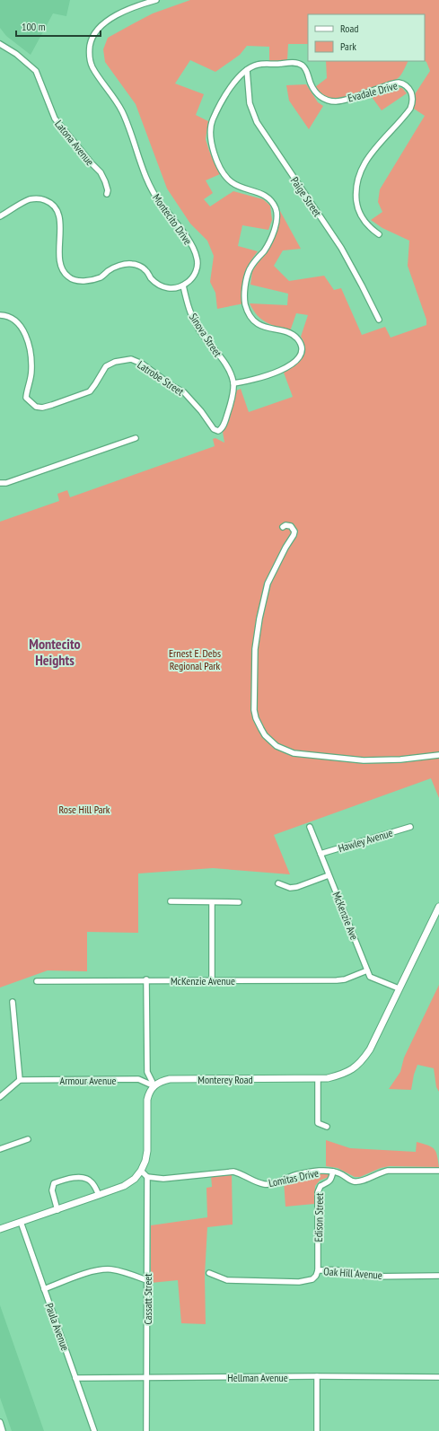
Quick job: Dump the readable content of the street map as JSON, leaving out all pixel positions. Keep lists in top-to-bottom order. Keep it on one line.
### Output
{"streets":{"street":["Evadale Drive","Latona Avenue","Paige Street","Montecito Drive","Sinova Street","Latrobe Street","Hawley Avenue","McKenzie Ave","McKenzie Avenue","Monterey Road","Armour Avenue","Lomitas Drive","Edison Street","Oak Hill Avenue","Cassatt Street","Paula Avenue","Hellman Avenue"]},"crossings":[["Evadale Drive","Paige Street"],["Montecito Drive","Sinova Street"],["Sinova Street","Latrobe Street"],["Hawley Avenue","McKenzie Ave"],["McKenzie Ave","McKenzie Avenue"],["McKenzie Ave","Monterey Road"],["Monterey Road","Armour Avenue"],["Lomitas Drive","Edison Street"],["Lomitas Drive","Cassatt Street"],["Edison Street","Oak Hill Avenue"],["Cassatt Street","Hellman Avenue"],["Paula Avenue","Hellman Avenue"]],"districts":["Montecito Heights"],"parks":["Ernest E. Debs Regional Park","Rose Hill Park"],"legend":["Road","Park"],"scale_bar":"100 m"}
